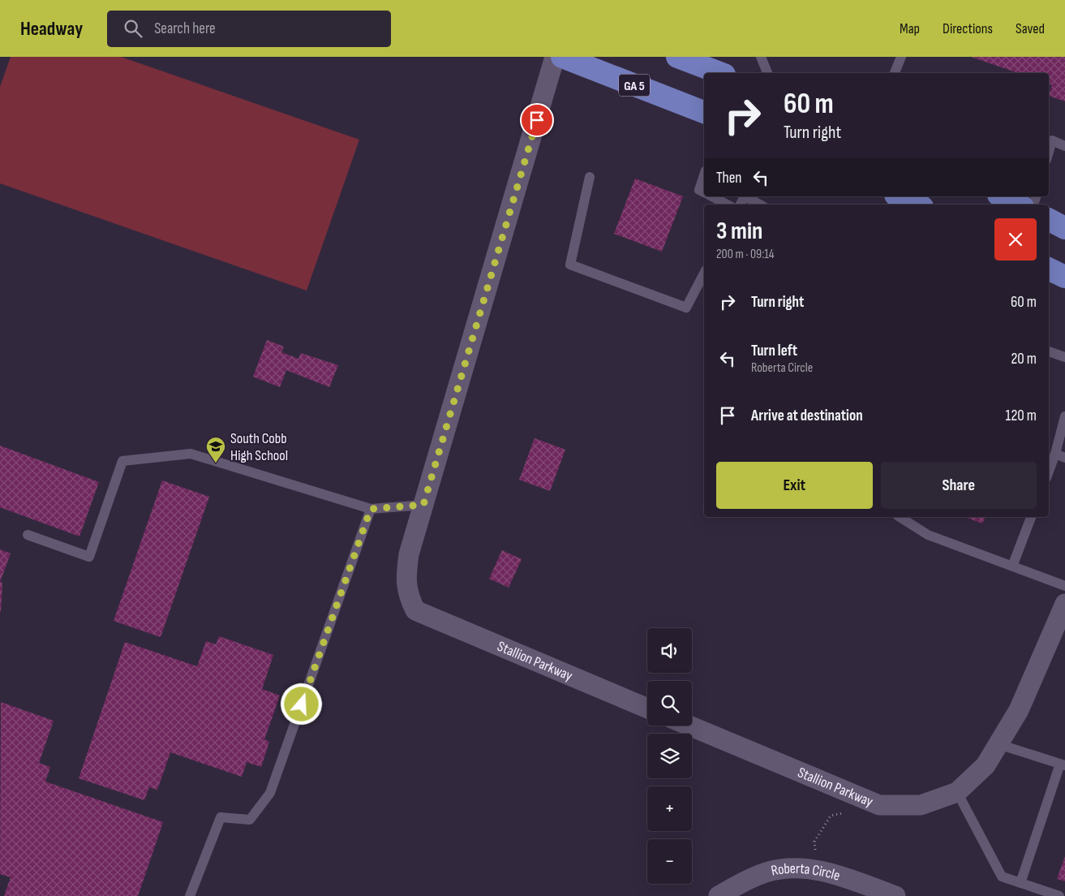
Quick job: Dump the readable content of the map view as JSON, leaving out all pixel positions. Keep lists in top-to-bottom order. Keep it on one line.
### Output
{"streets":{"main road":["GA 5"],"street":["Stallion Parkway","Roberta Circle"]},"places":{"school or university":["South Cobb High School"]},"page":{"header":"Headway","search":"Search here","nav":["Map","Directions","Saved"],"turn":["60 m","Turn right"],"then":"Then","heading":["3 min","200 m · 09:14"],"list":[{"name":"Turn right","value":"60 m"},{"name":"Turn left","note":"Roberta Circle","value":"20 m"},{"name":"Arrive at destination","value":"120 m"}],"buttons":["Exit","Share"],"map_buttons":["+","−"]}}
